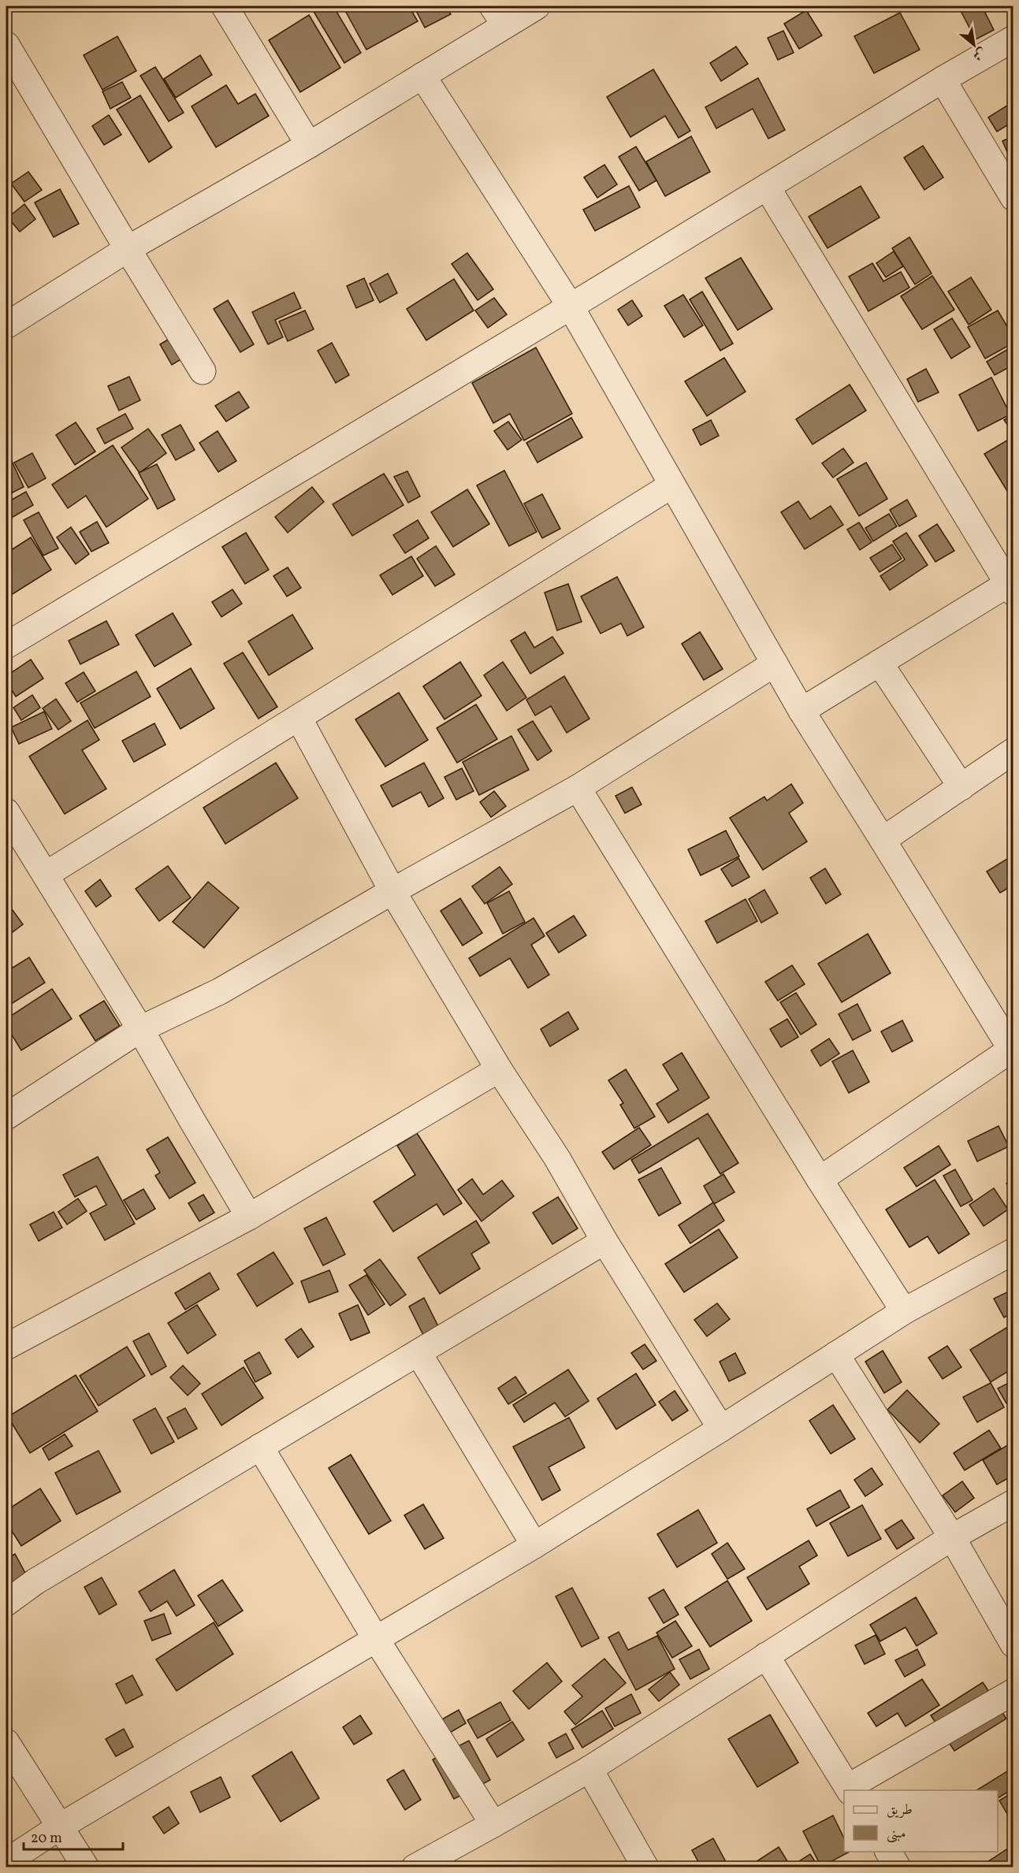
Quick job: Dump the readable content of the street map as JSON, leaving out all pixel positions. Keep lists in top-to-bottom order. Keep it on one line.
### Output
{"legend":["طريق","مبنى"],"scale_bar":"20 m","north":"bottom right"}
